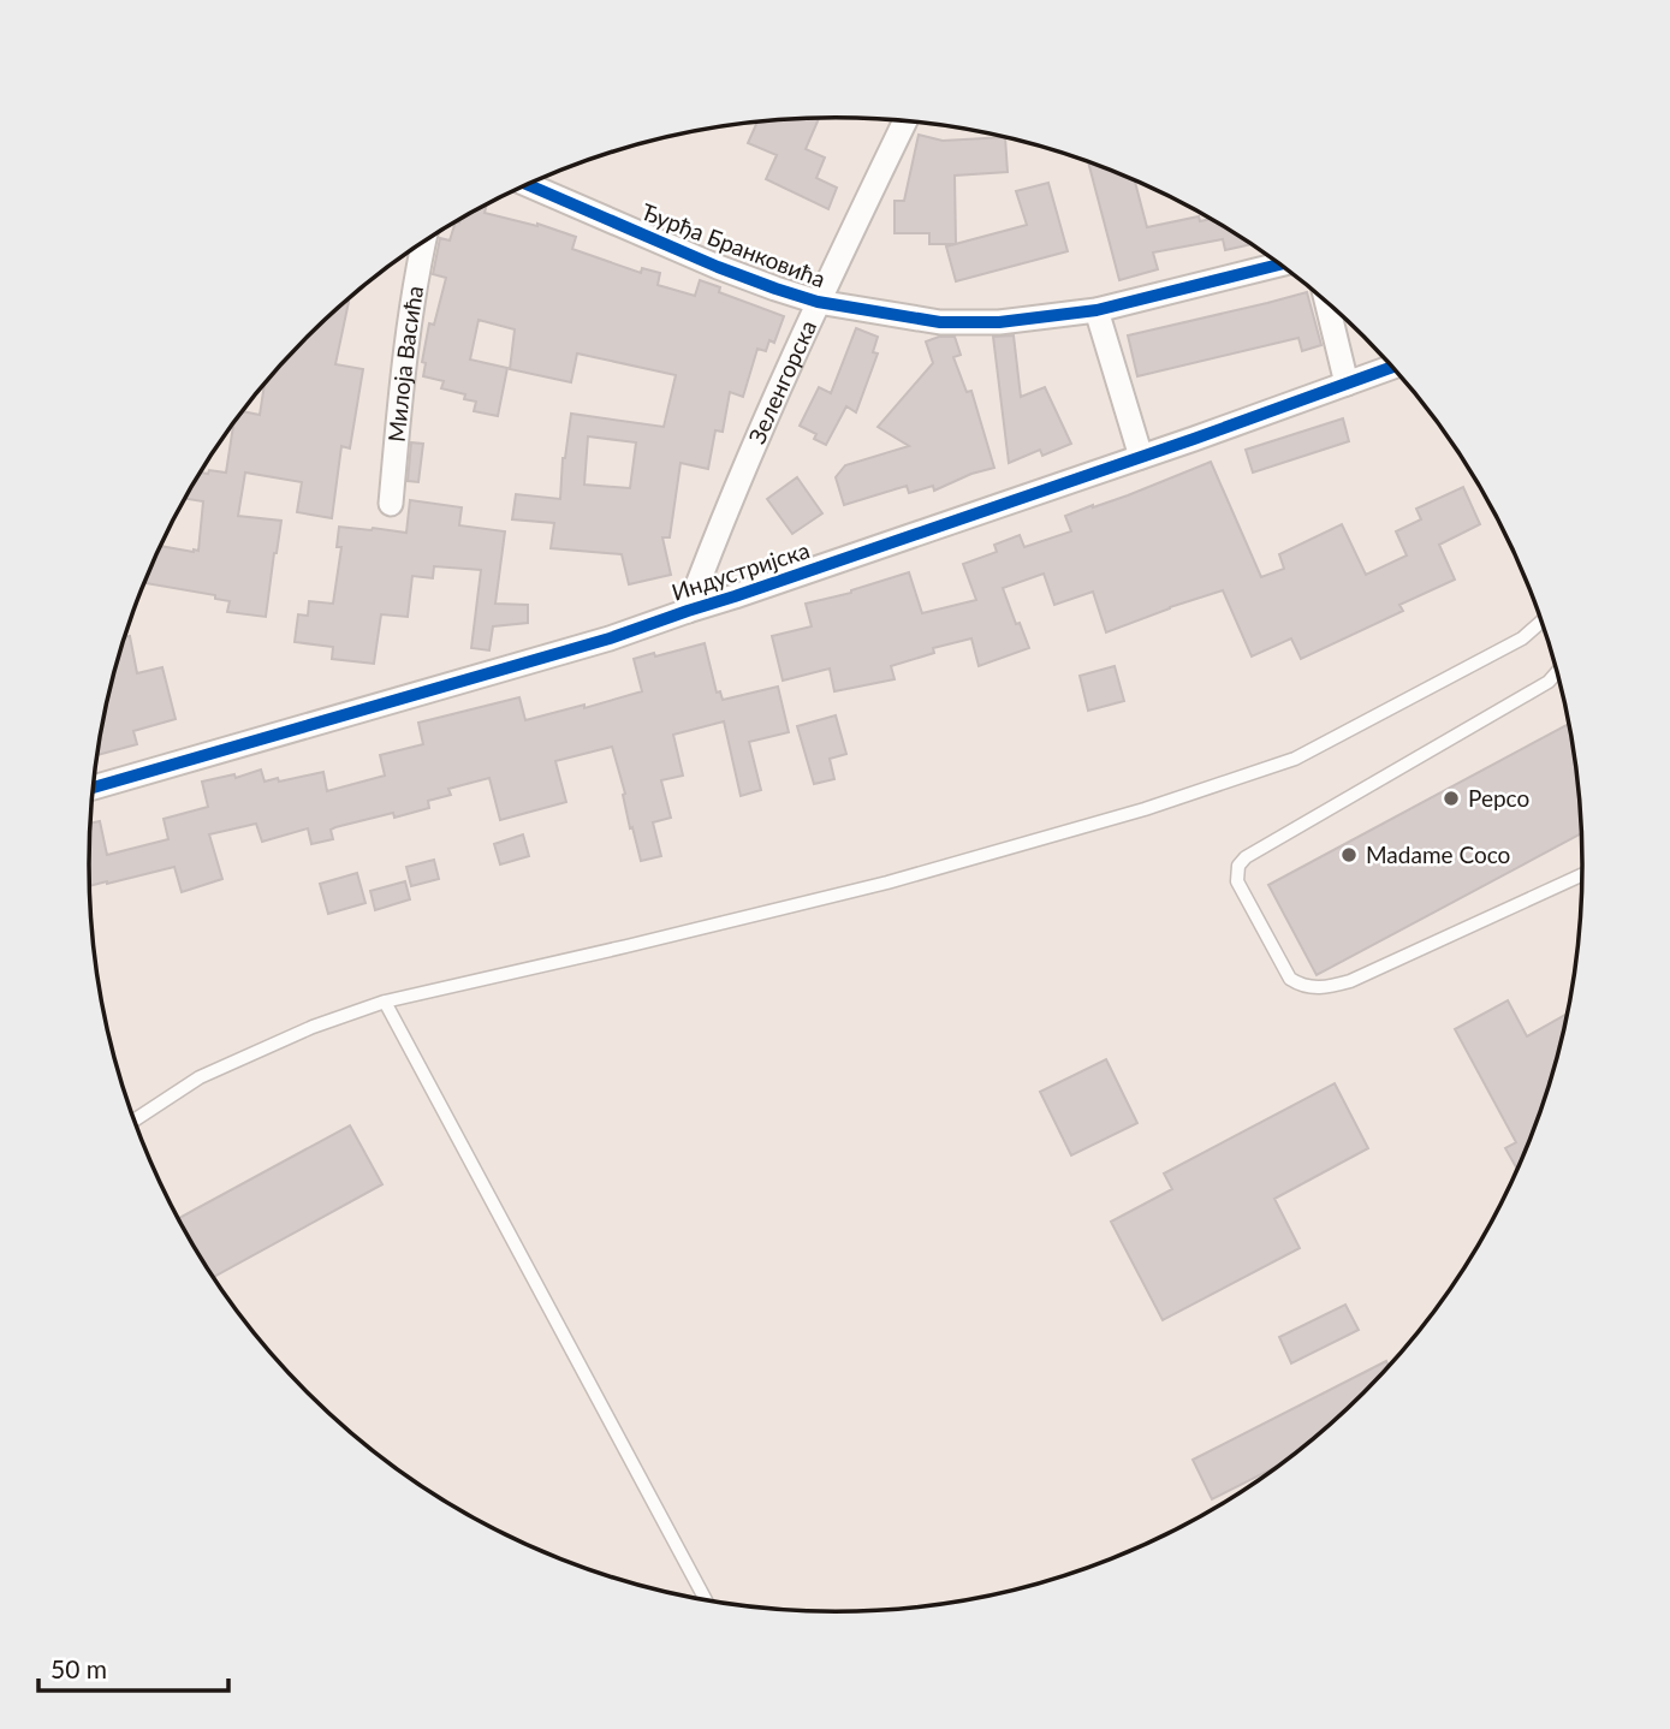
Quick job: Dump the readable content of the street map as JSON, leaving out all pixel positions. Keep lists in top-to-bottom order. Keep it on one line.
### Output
{"streets":{"street":["Ђурђа Бранковића","Милоја Васића","Зеленгорска","Индустријска"]},"crossings":[["Ђурђа Бранковића","Зеленгорска"],["Зеленгорска","Индустријска"]],"places":["Pepco","Madame Coco"],"scale_bar":"50 m"}
